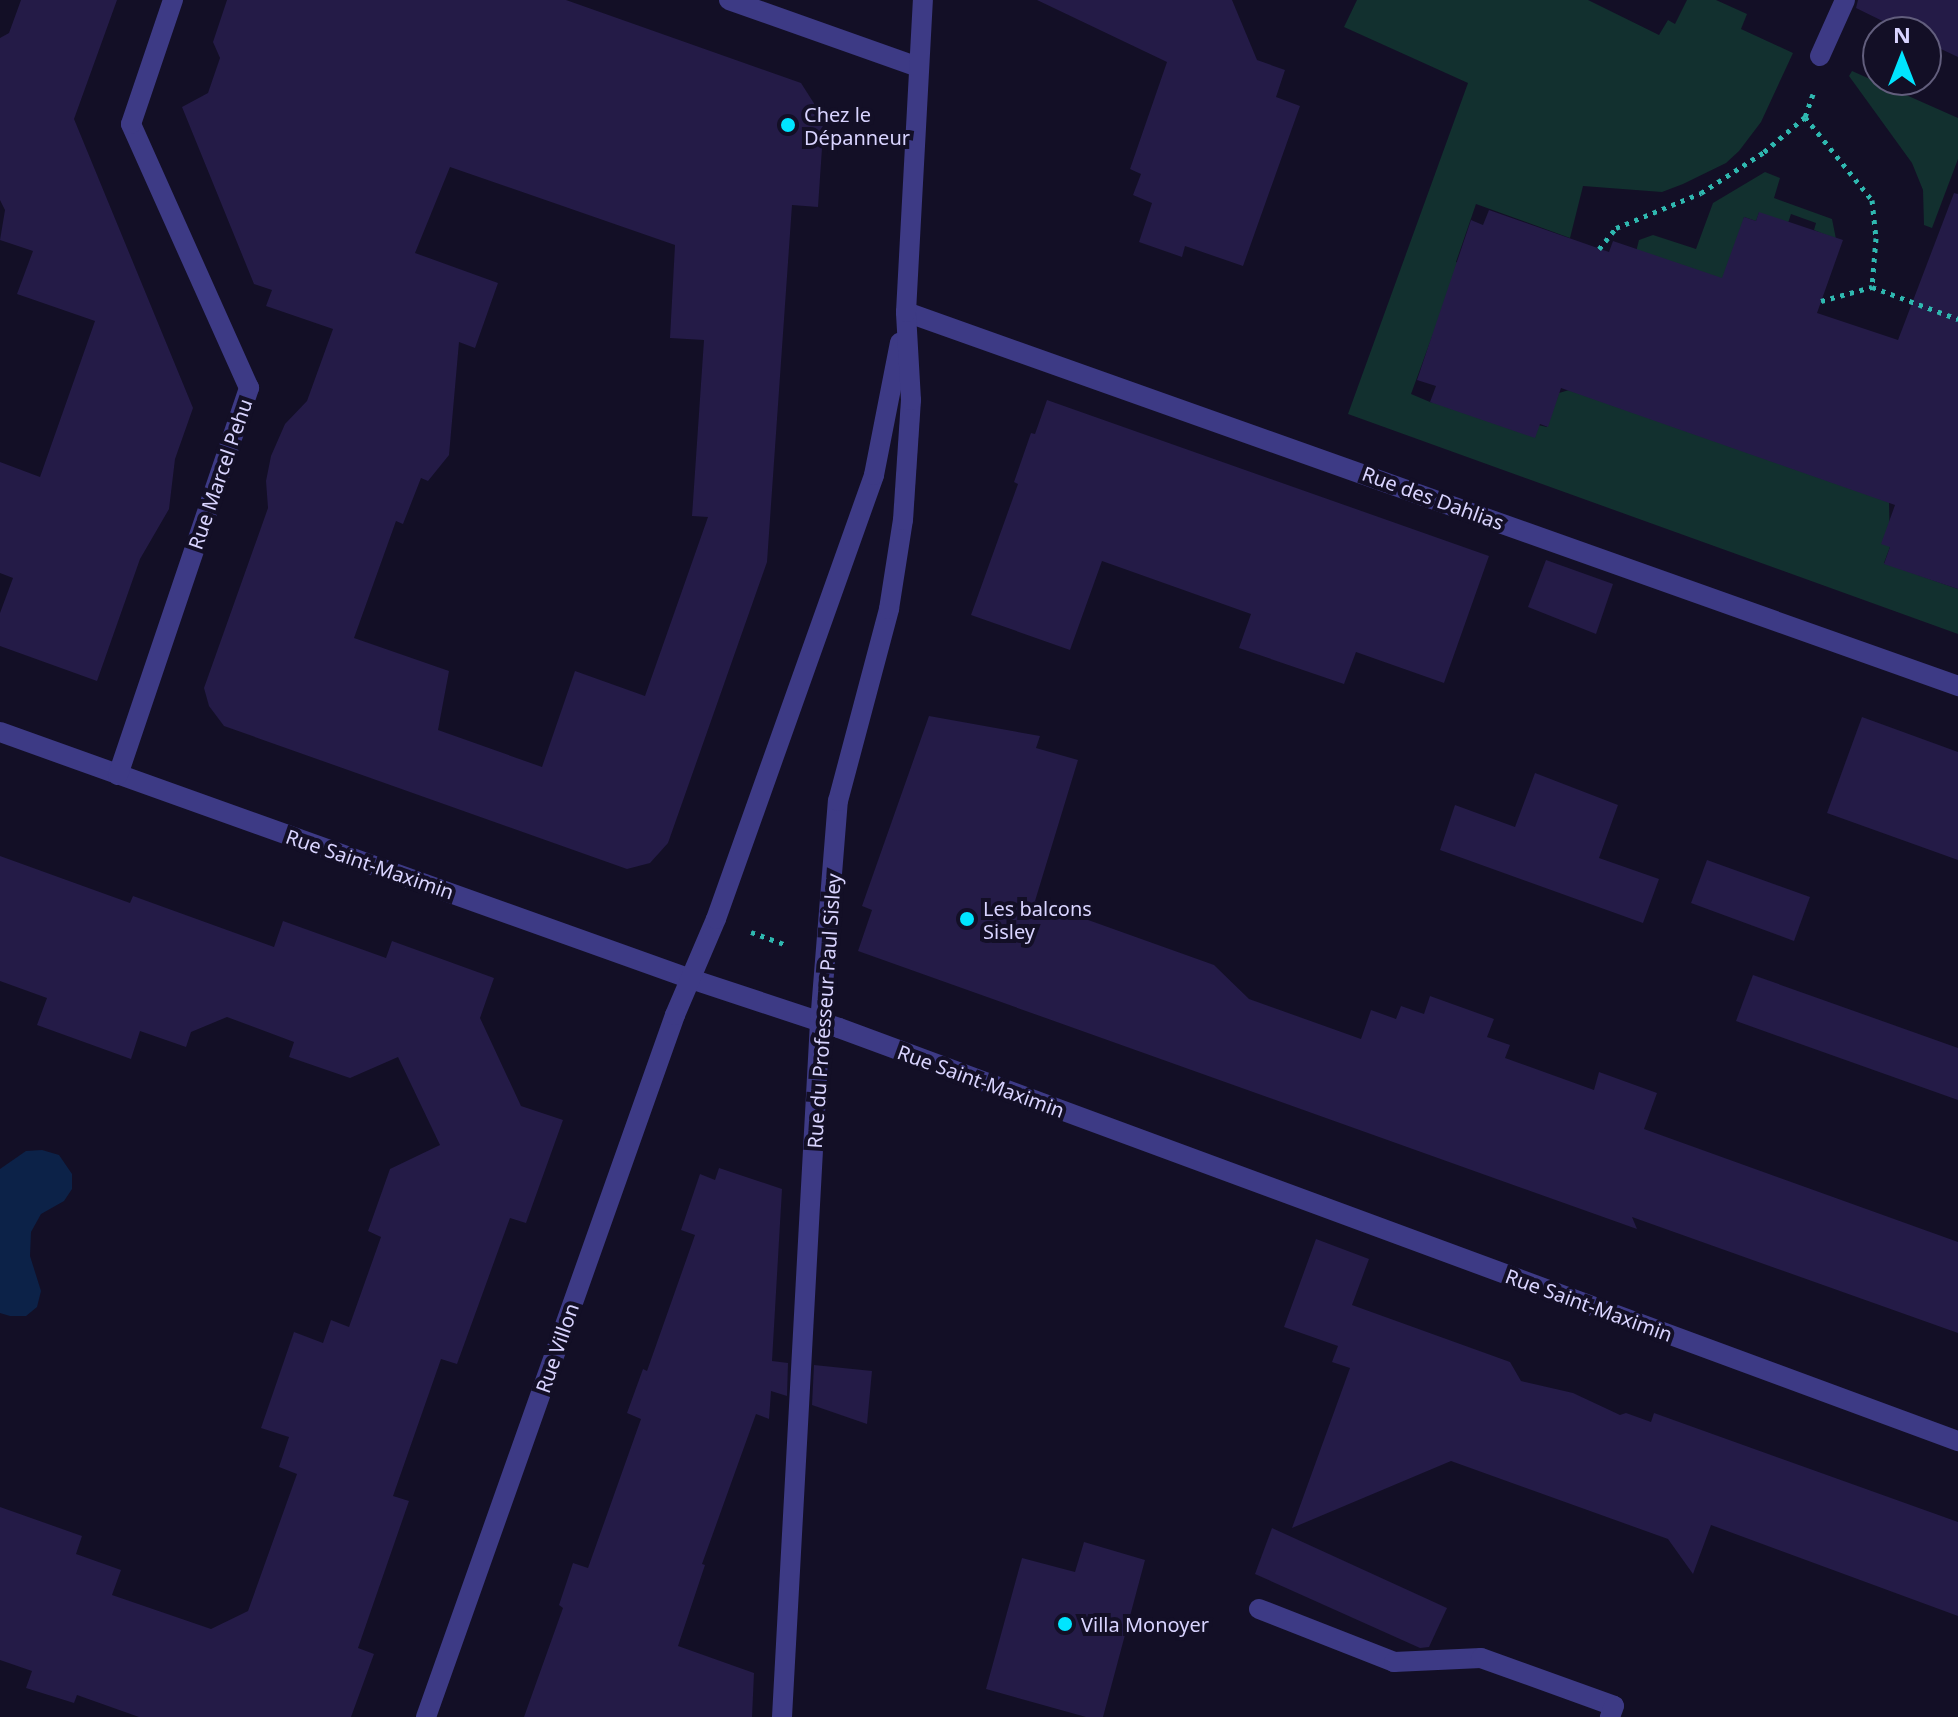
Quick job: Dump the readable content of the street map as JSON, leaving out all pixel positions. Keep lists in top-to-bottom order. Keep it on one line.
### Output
{"streets":{"street":["Rue Marcel Pehu","Rue des Dahlias","Rue Saint-Maximin","Rue du Professeur Paul Sisley","Rue Villon"]},"crossings":[["Rue Marcel Pehu","Rue Saint-Maximin"],["Rue des Dahlias","Rue du Professeur Paul Sisley"],["Rue Saint-Maximin","Rue du Professeur Paul Sisley"],["Rue Saint-Maximin","Rue Villon"],["Rue du Professeur Paul Sisley","Rue Villon"]],"places":["Chez le Dépanneur","Les balcons Sisley","Villa Monoyer"],"north":"top"}
